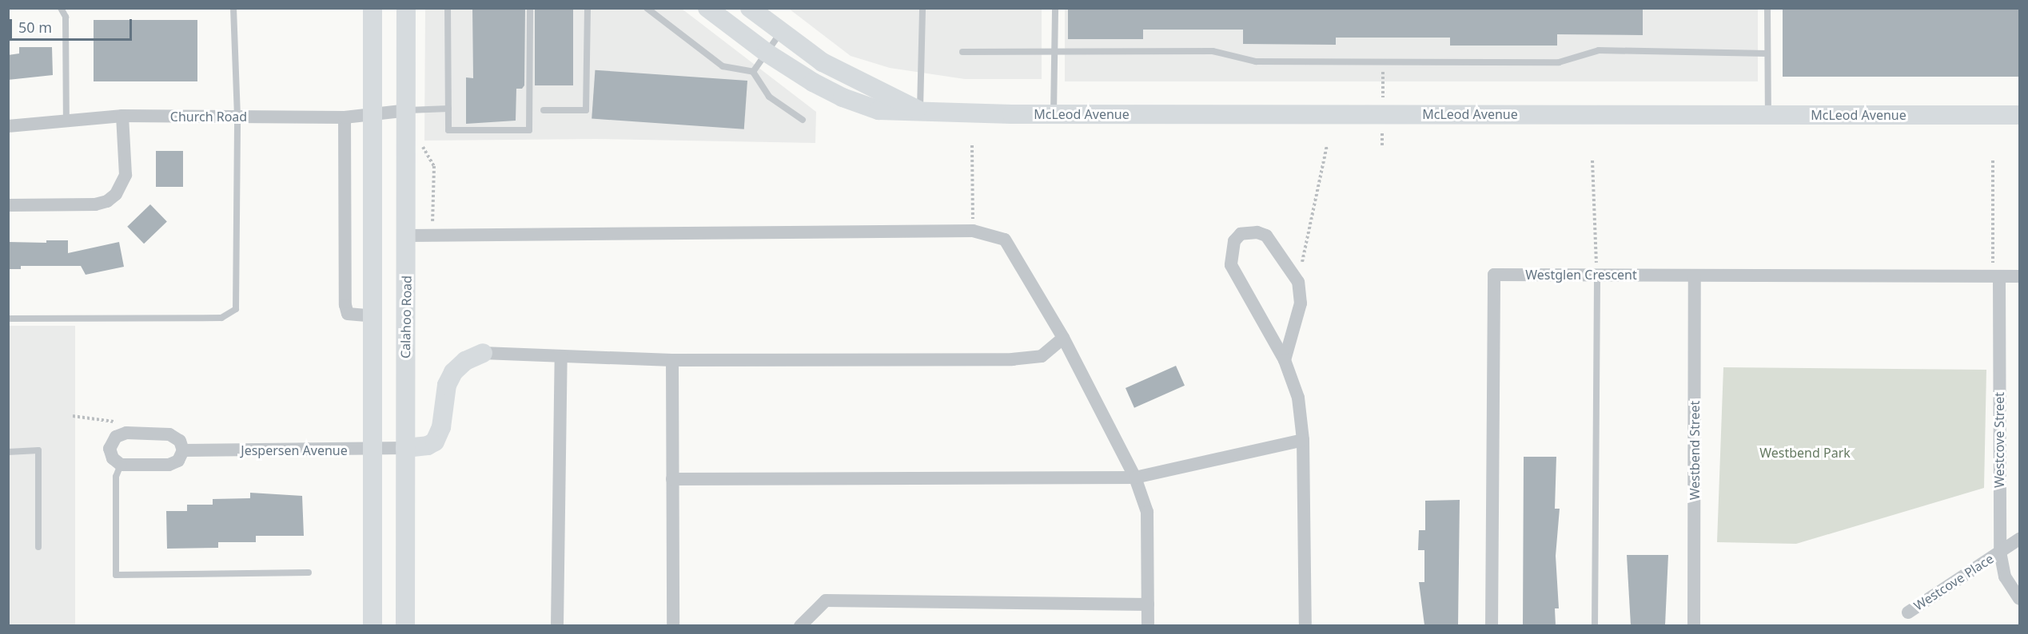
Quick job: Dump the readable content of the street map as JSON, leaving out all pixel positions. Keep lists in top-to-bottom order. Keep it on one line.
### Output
{"streets":{"street":["McLeod Avenue","Church Road","Westglen Crescent","Calahoo Road","Westcove Street","Jespersen Avenue","Westbend Street","Westcove Place"]},"crossings":[["Church Road","Calahoo Road"],["Westglen Crescent","Westcove Street"],["Westglen Crescent","Westbend Street"],["Calahoo Road","Jespersen Avenue"],["Westcove Street","Westcove Place"]],"parks":["Westbend Park"],"scale_bar":"50 m"}
